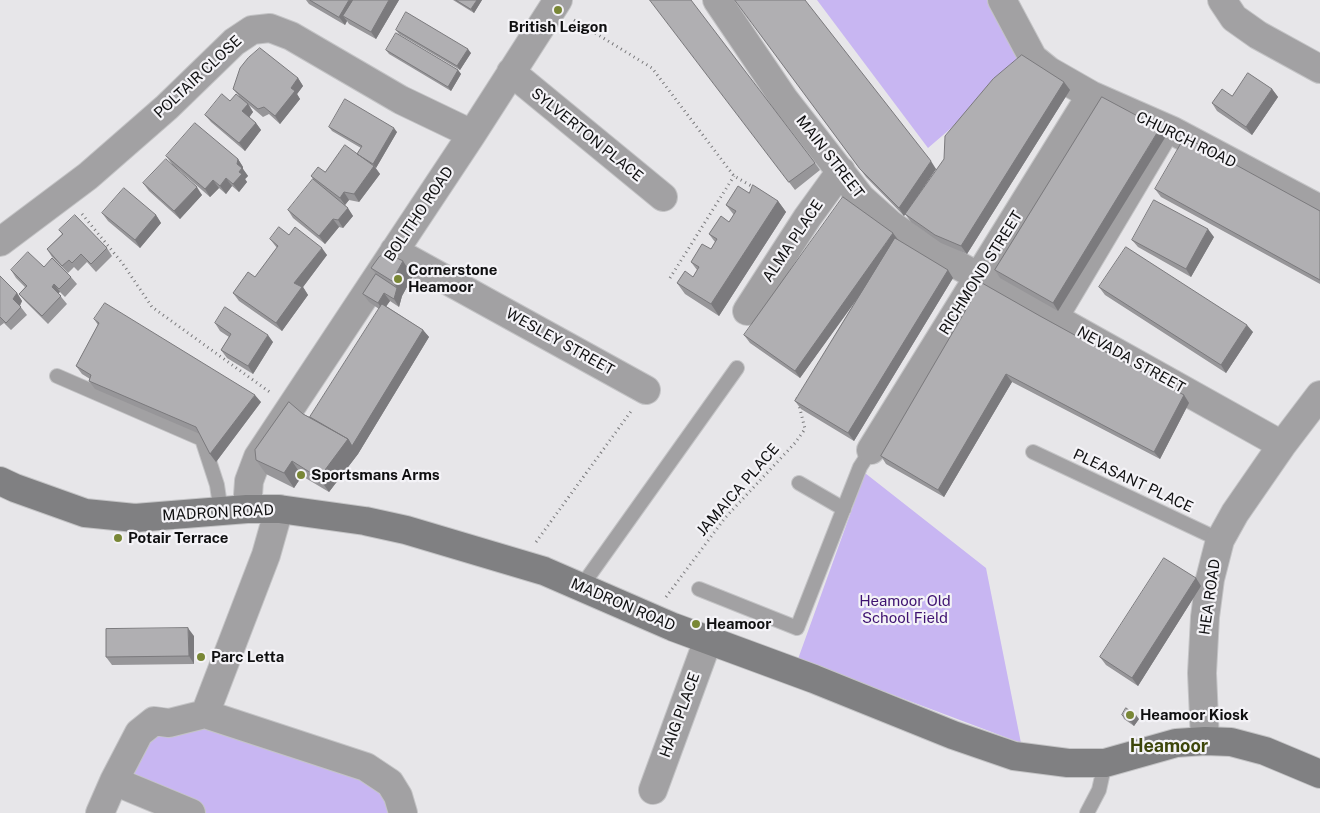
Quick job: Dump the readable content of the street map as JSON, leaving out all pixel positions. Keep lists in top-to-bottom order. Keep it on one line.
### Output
{"streets":{"main road":["MADRON ROAD"],"street":["POLTAIR CLOSE","SYLVERTON PLACE","CHURCH ROAD","MAIN STREET","BOLITHO ROAD","ALMA PLACE","RICHMOND STREET","WESLEY STREET","NEVADA STREET","HEA ROAD","HAIG PLACE"],"lane":["PLEASANT PLACE"],"path":["JAMAICA PLACE"]},"crossings":[["POLTAIR CLOSE","BOLITHO ROAD"],["SYLVERTON PLACE","BOLITHO ROAD"],["CHURCH ROAD","RICHMOND STREET"],["MAIN STREET","ALMA PLACE"],["MAIN STREET","RICHMOND STREET"],["MAIN STREET","NEVADA STREET"],["BOLITHO ROAD","WESLEY STREET"],["BOLITHO ROAD","MADRON ROAD"],["RICHMOND STREET","NEVADA STREET"],["NEVADA STREET","HEA ROAD"],["PLEASANT PLACE","HEA ROAD"],["JAMAICA PLACE","MADRON ROAD"],["MADRON ROAD","HEA ROAD"],["MADRON ROAD","HAIG PLACE"]],"districts":["Heamoor"],"parks":["Heamoor Old School Field"],"places":["British Leigon","Cornerstone Heamoor","Sportsmans Arms","Potair Terrace","Heamoor","Parc Letta","Heamoor Kiosk"]}
